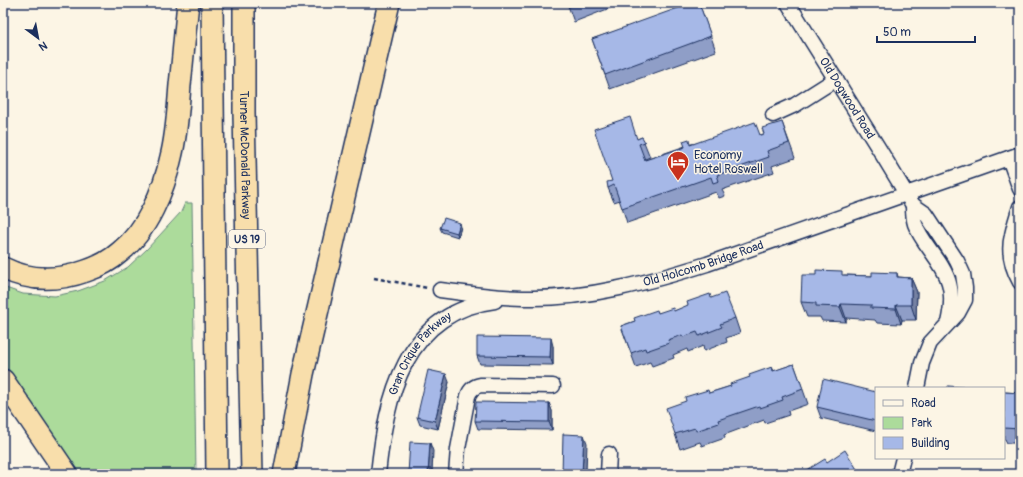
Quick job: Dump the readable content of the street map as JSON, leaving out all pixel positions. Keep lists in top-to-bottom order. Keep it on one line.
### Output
{"streets":{"highway":["Turner McDonald Parkway","US 19"],"street":["Old Dogwood Road","Old Holcomb Bridge Road","Gran Crique Parkway"]},"crossings":[["Old Dogwood Road","Old Holcomb Bridge Road"],["Old Holcomb Bridge Road","Gran Crique Parkway"]],"places":{"hotel":["Economy Hotel Roswell"]},"legend":["Road","Park","Building"],"scale_bar":"50 m","north":"bottom right"}
